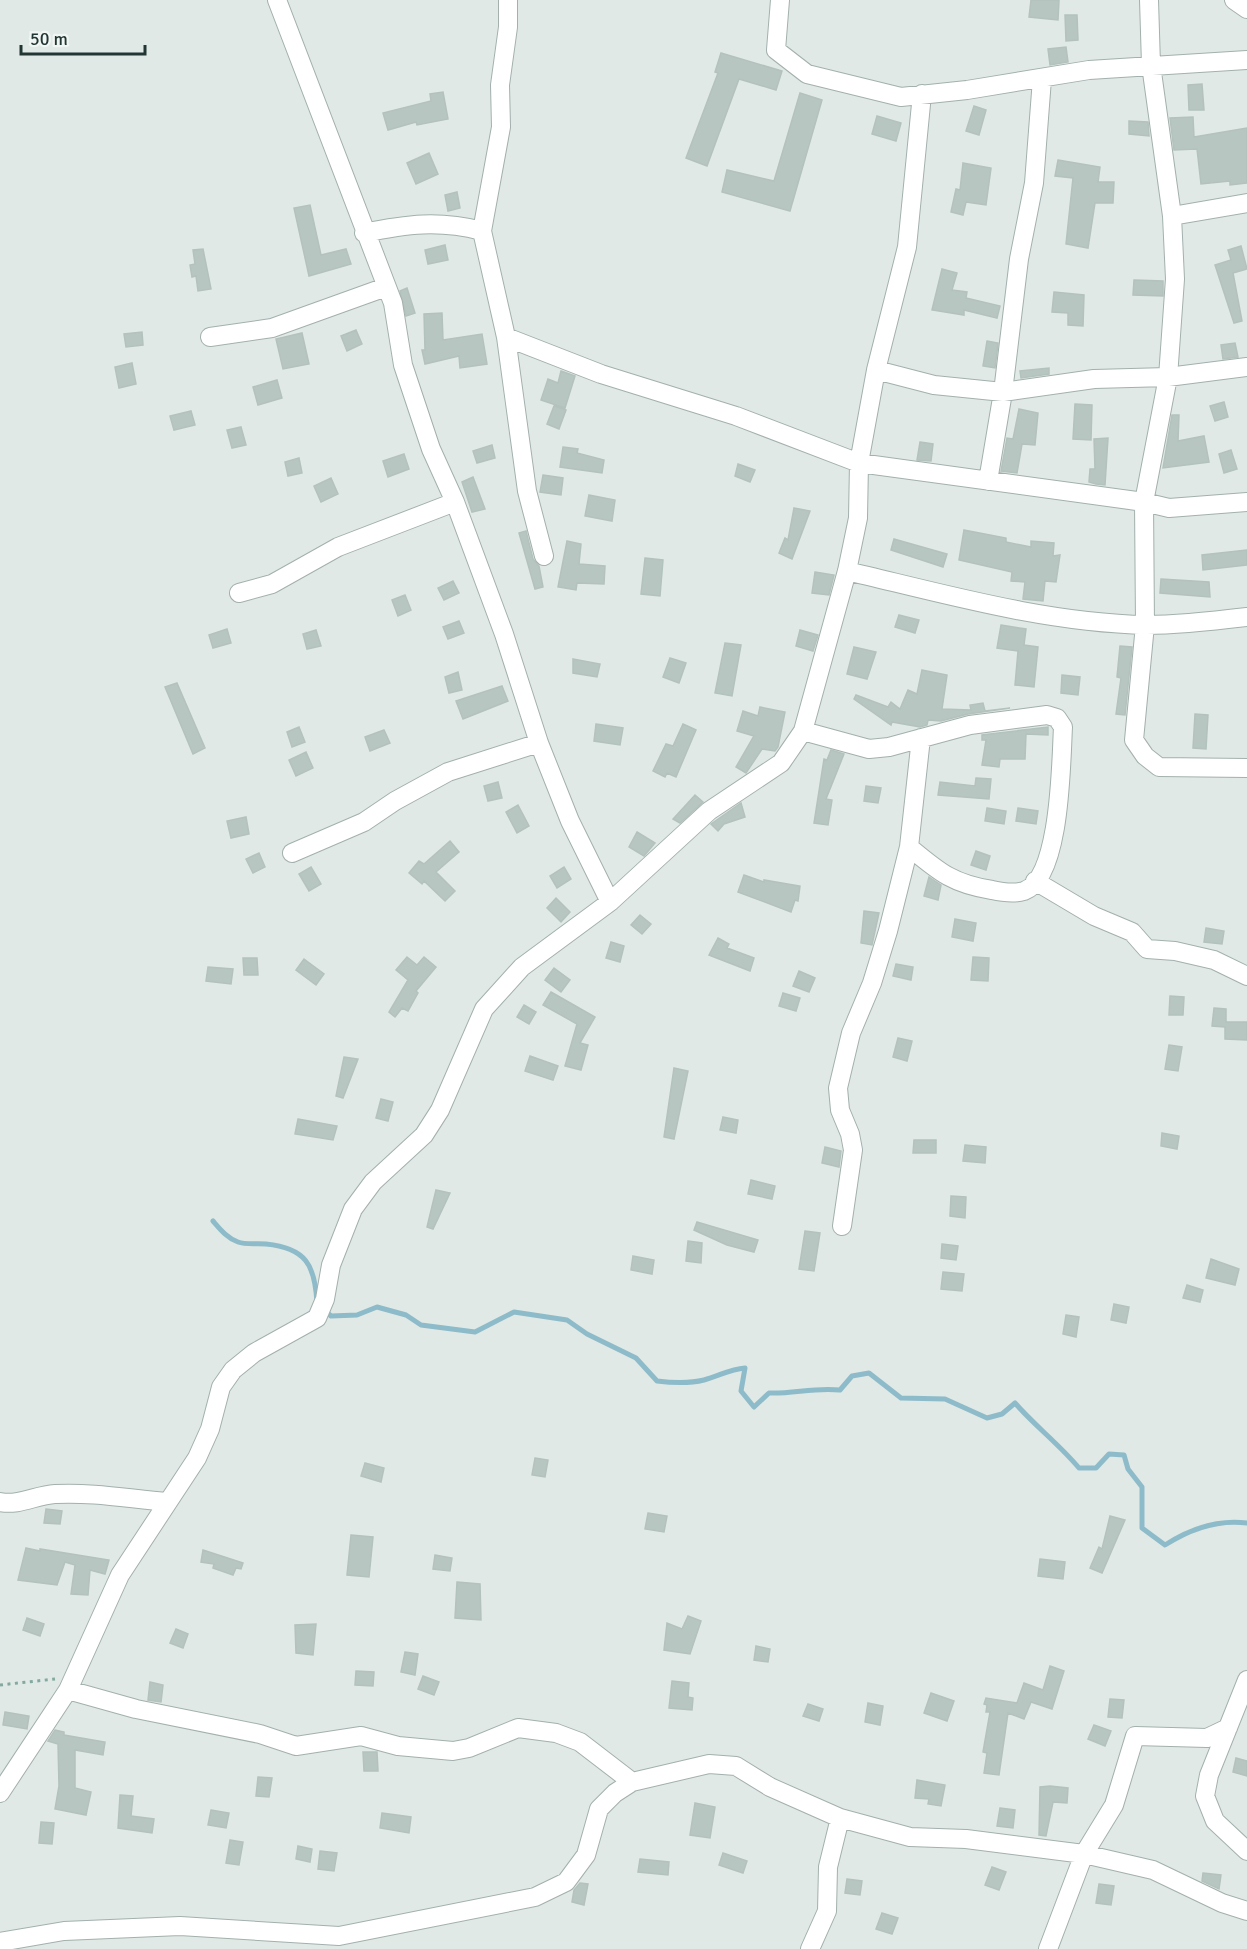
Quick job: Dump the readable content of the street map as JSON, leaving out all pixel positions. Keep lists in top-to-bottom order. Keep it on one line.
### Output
{"scale_bar":"50 m"}
